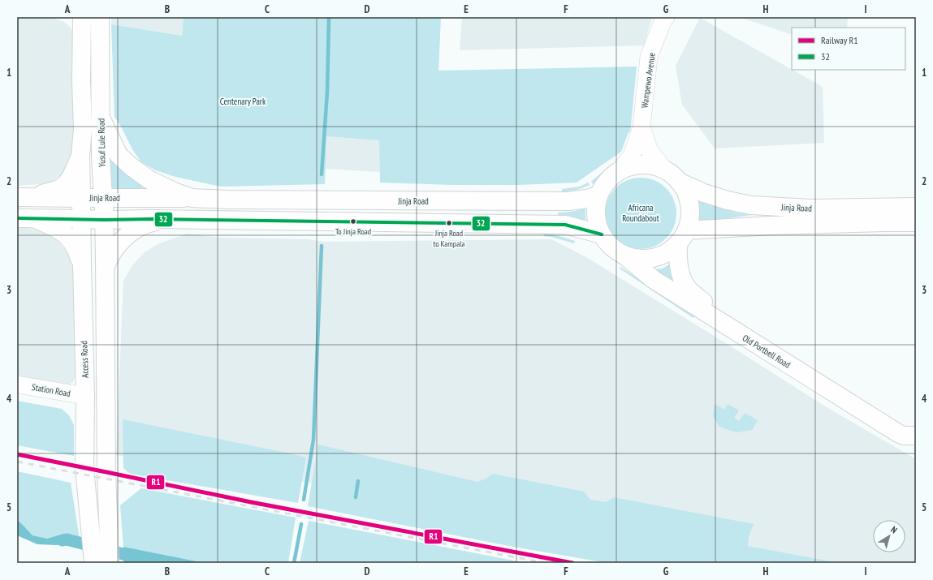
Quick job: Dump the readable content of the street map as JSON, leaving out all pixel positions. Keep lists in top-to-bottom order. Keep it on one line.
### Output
{"streets":{"main road":["Yusuf Lule Road","Jinja Road","Old Portbell Road","Access Road"],"street":["Wampewo Avenue","Station Road"]},"crossings":[["Yusuf Lule Road","Jinja Road"],["Yusuf Lule Road","Access Road"],["Jinja Road","Old Portbell Road"],["Jinja Road","Access Road"],["Access Road","Station Road"]],"parks":["Centenary Park","Africana Roundabout"],"places":["To Jinja Road","Jinja Road to Kampala"],"lines":["transit line 32","rail line R1"],"legend":["Railway R1","32"],"north":"top right","grid":{"columns":["A","B","C","D","E","F","G","H","I"],"rows":["1","2","3","4","5"]}}
